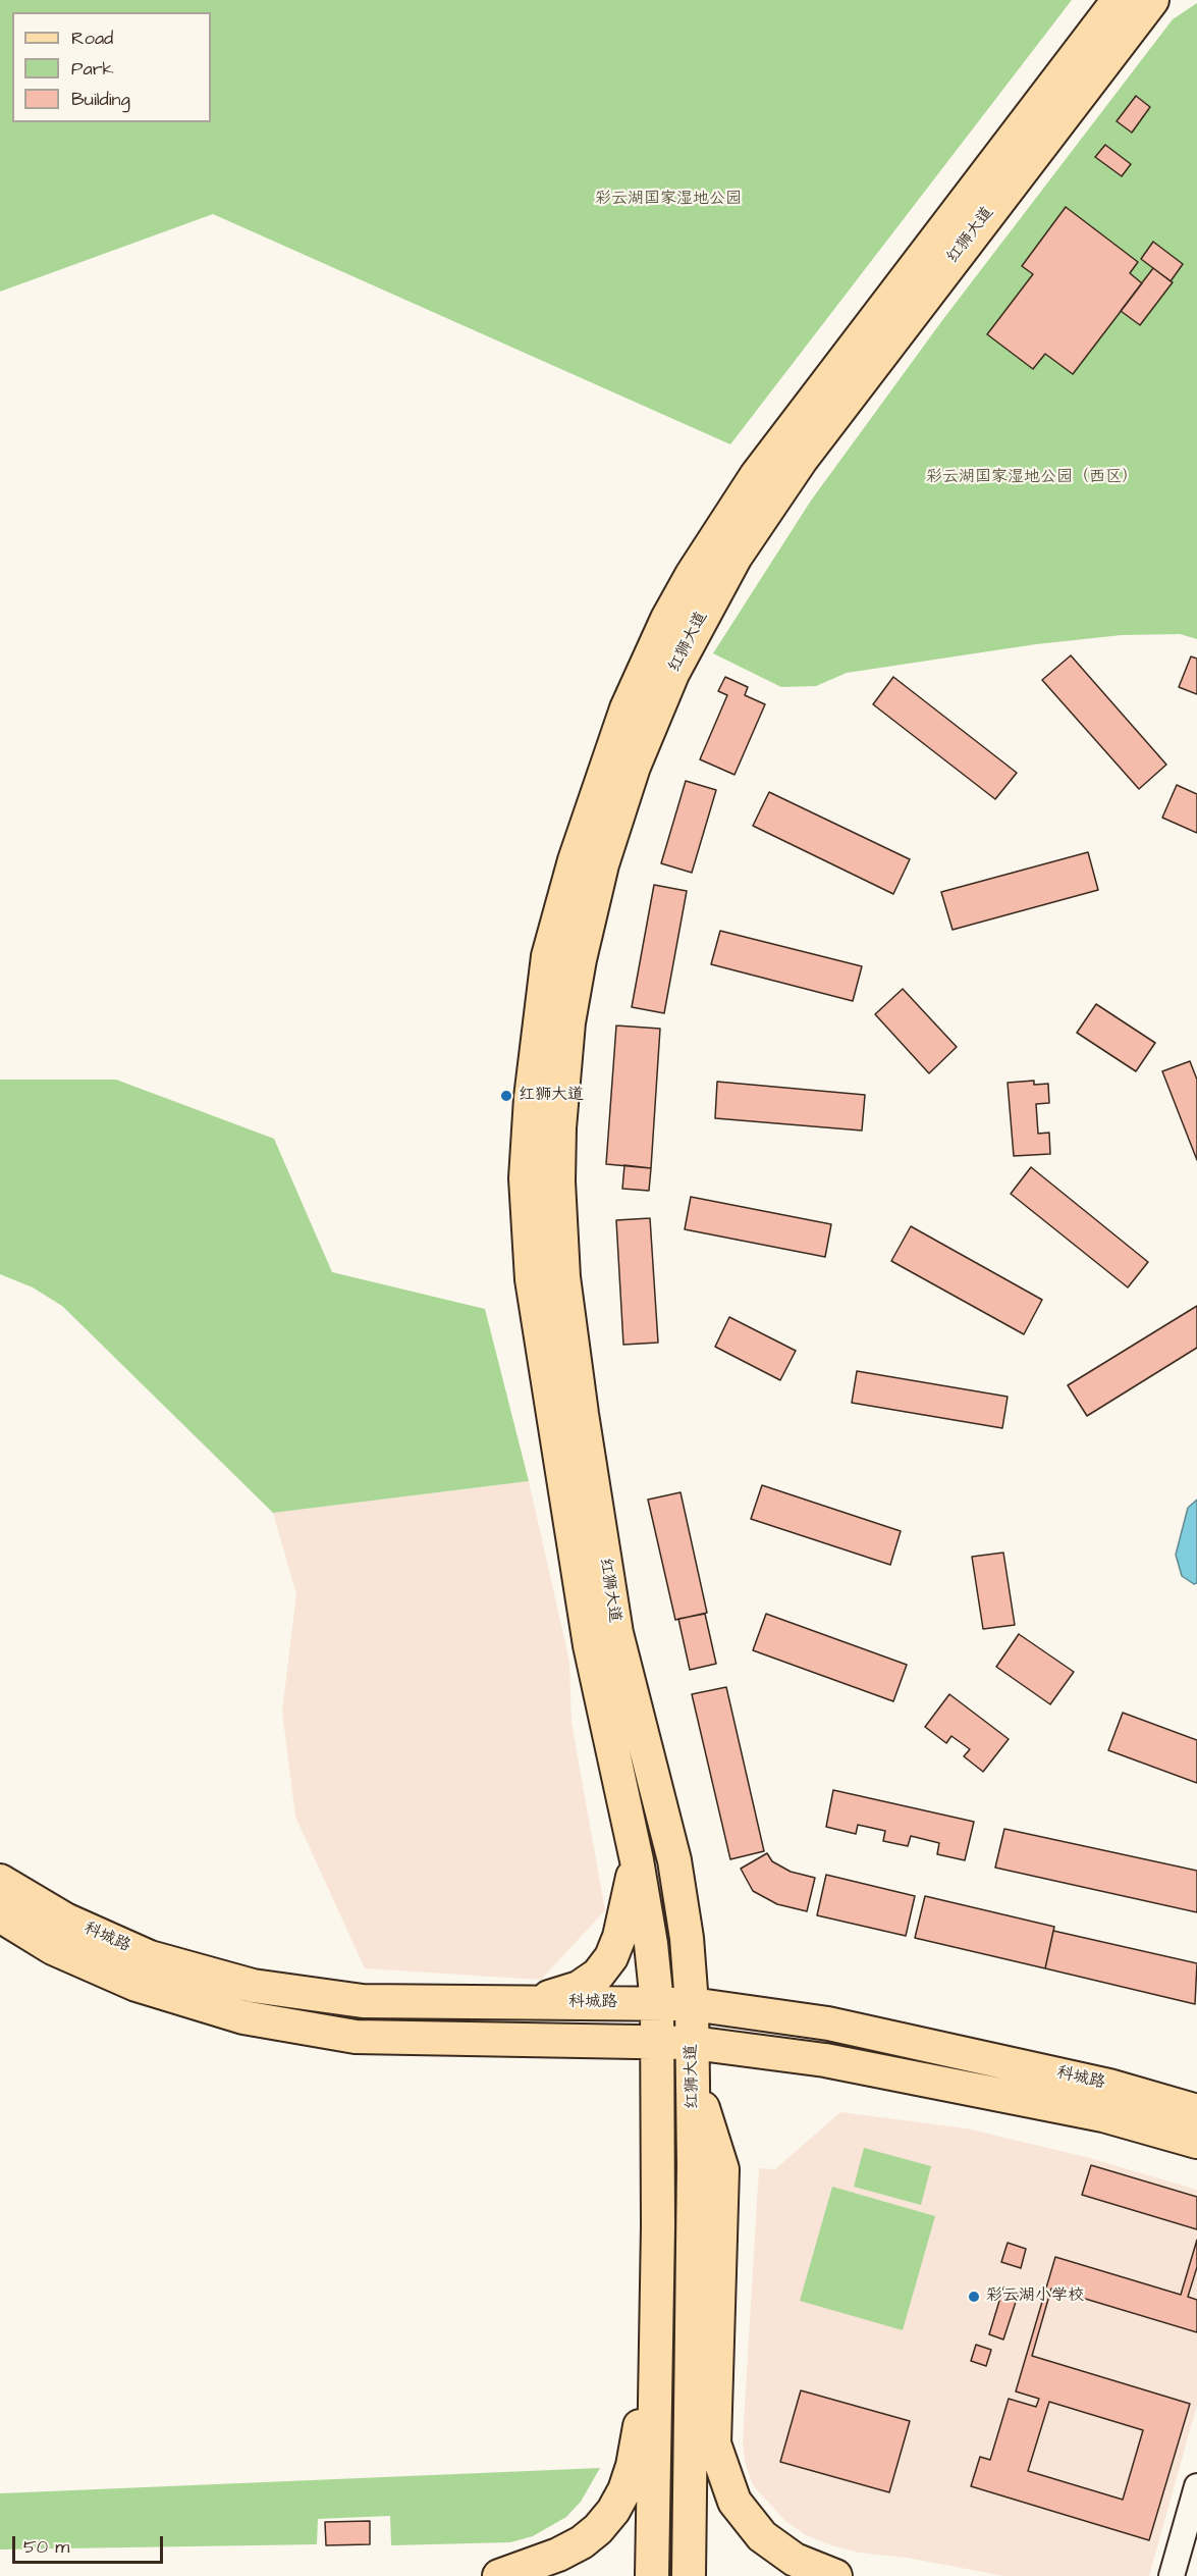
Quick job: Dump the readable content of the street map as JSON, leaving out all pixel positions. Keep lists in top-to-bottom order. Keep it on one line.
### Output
{"streets":{"main road":["红狮大道","科城路"]},"crossings":[["红狮大道","科城路"]],"parks":["彩云湖国家湿地公园","彩云湖国家湿地公园（西区）"],"places":["红狮大道","彩云湖小学校"],"legend":["Road","Park","Building"],"scale_bar":"50 m"}
